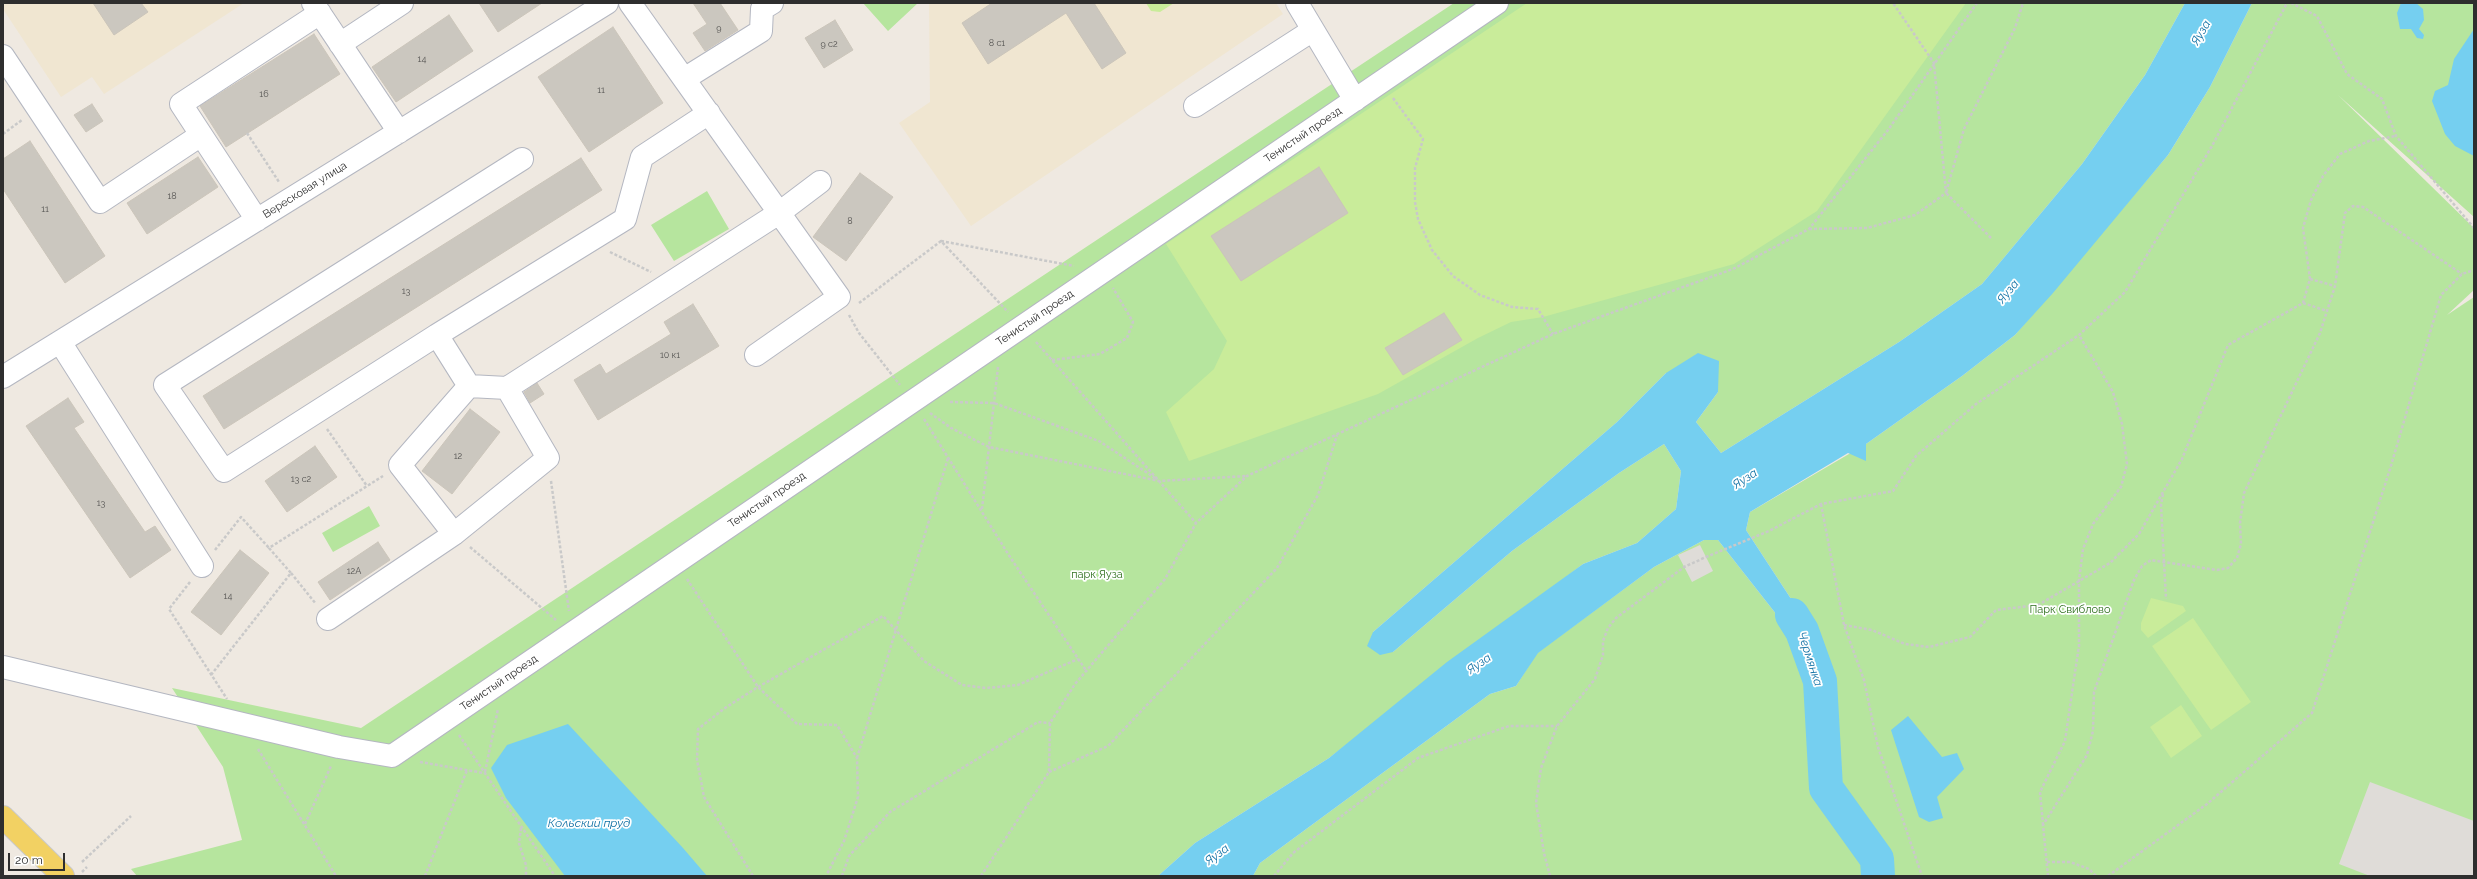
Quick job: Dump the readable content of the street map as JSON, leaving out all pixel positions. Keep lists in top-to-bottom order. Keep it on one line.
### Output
{"streets":{"street":["Тенистый проезд","Вересковая улица"]},"water":["Яуза","Чермянка","Кольский пруд"],"parks":["парк Яуза","Парк Свиблово"],"house_numbers":["9","8 с1","9 с2","14","11","16","18","11","8","13","10 к1","12","13 с2","13","12А","14"],"scale_bar":"20 m"}
